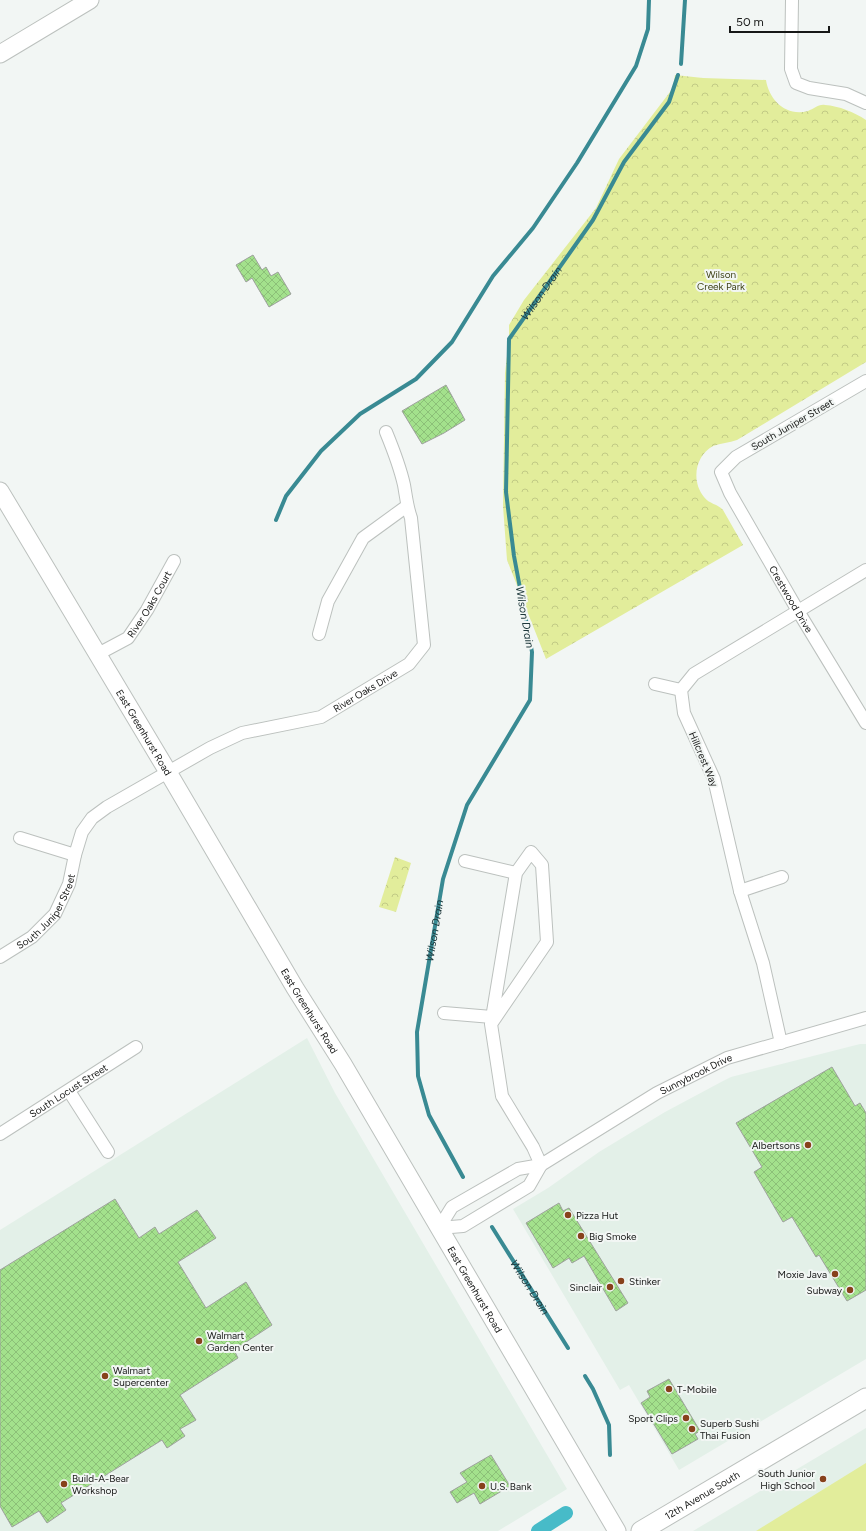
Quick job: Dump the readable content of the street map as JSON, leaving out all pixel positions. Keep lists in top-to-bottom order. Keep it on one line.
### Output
{"streets":{"main road":["East Greenhurst Road","12th Avenue South"],"street":["South Juniper Street","Crestwood Drive","River Oaks Court","River Oaks Drive","Hillcrest Way","Sunnybrook Drive","South Locust Street"]},"crossings":[["South Juniper Street","Crestwood Drive"],["South Juniper Street","River Oaks Drive"],["South Juniper Street","East Greenhurst Road"],["River Oaks Court","East Greenhurst Road"],["River Oaks Drive","East Greenhurst Road"],["East Greenhurst Road","Sunnybrook Drive"],["Hillcrest Way","Sunnybrook Drive"]],"water":["Wilson Drain"],"parks":["Wilson Creek Park"],"places":["Albertsons","Pizza Hut","Big Smoke","Moxie Java","Stinker","Sinclair","Subway","Walmart Garden Center","Walmart Supercenter","T-Mobile","Sport Clips","Superb Sushi Thai Fusion","South Junior High School","Build-A-Bear Workshop","U.S. Bank"],"scale_bar":"50 m"}
